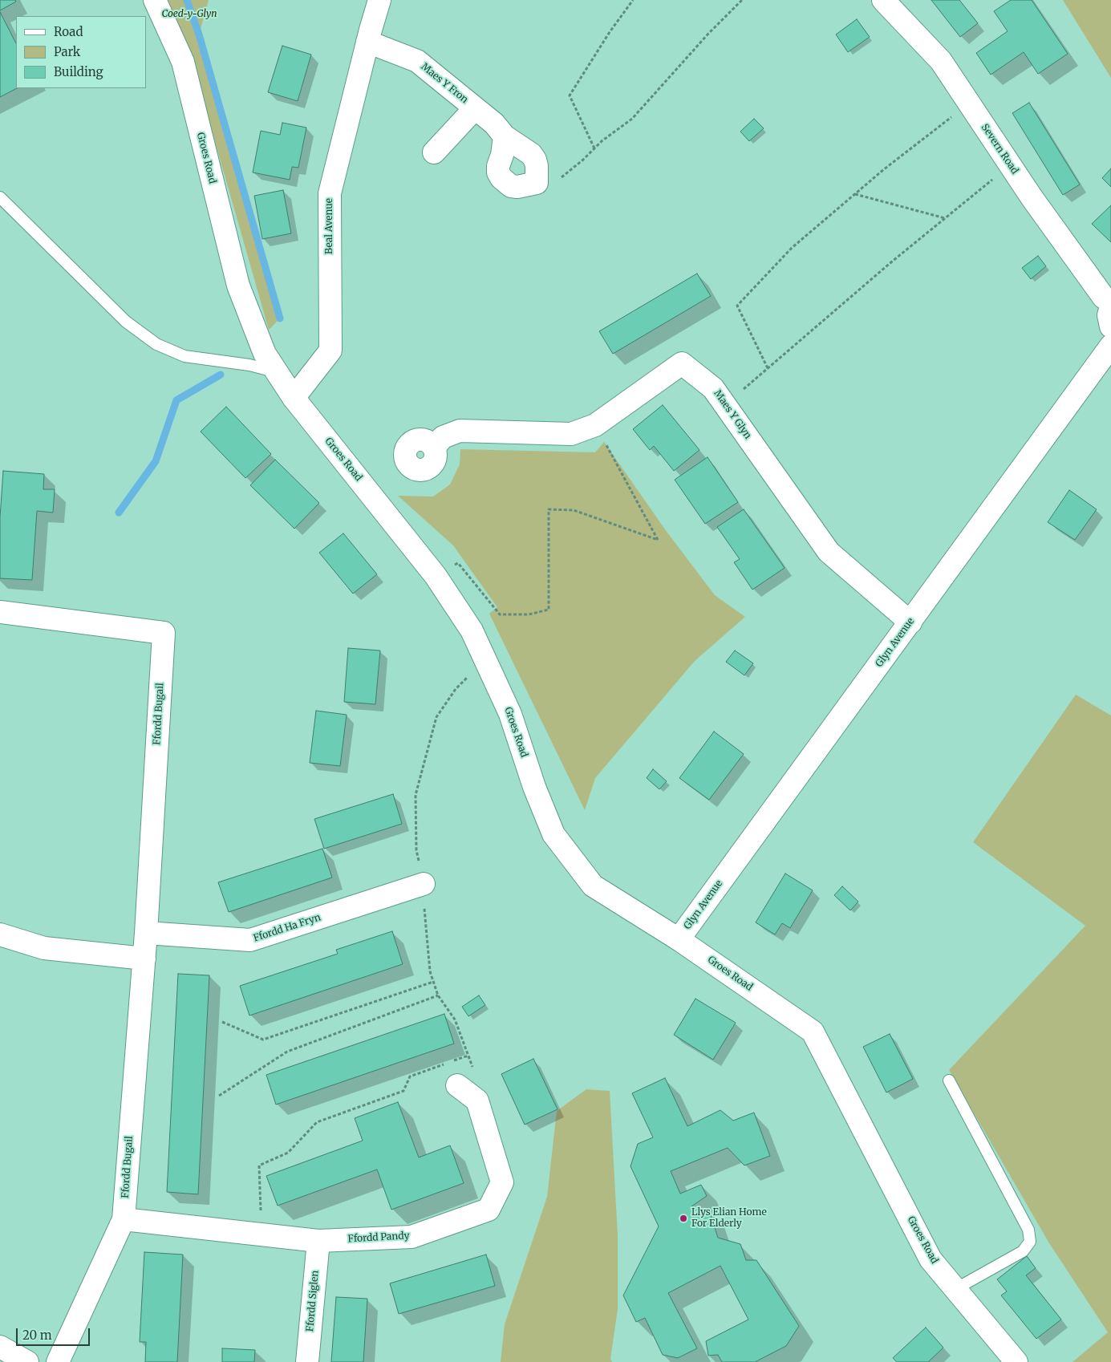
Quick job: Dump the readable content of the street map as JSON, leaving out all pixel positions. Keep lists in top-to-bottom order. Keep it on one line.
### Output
{"streets":{"street":["Maes Y Fron","Severn Road","Groes Road","Beal Avenue","Maes Y Glyn","Glyn Avenue","Ffordd Bugail","Ffordd Ha Fryn","Ffordd Pandy","Ffordd Siglen"]},"crossings":[["Maes Y Fron","Beal Avenue"],["Groes Road","Beal Avenue"],["Groes Road","Glyn Avenue"],["Maes Y Glyn","Glyn Avenue"],["Ffordd Bugail","Ffordd Ha Fryn"],["Ffordd Bugail","Ffordd Pandy"],["Ffordd Pandy","Ffordd Siglen"]],"parks":["Coed-y-Glyn"],"places":["Llys Elian Home For Elderly"],"legend":["Road","Park","Building"],"scale_bar":"20 m"}
